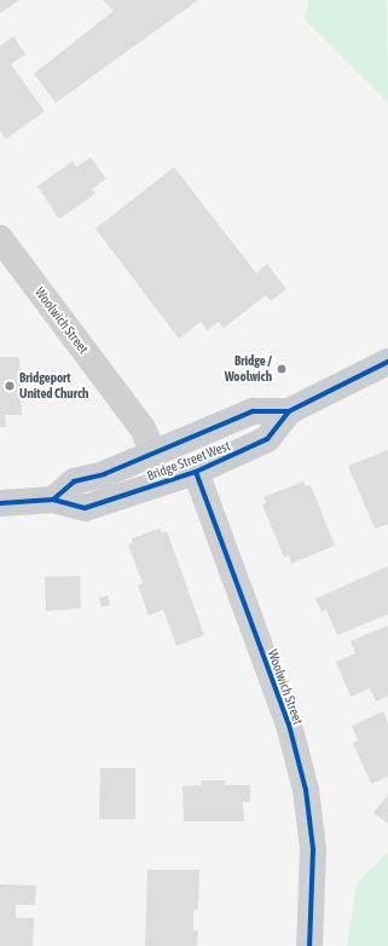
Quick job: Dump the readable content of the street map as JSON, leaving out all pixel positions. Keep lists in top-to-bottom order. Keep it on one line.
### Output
{"streets":{"main road":["Bridge Street West"],"street":["Woolwich Street"]},"crossings":[["Woolwich Street","Bridge Street West"]],"places":["Bridge / Woolwich","Bridgeport United Church"]}
